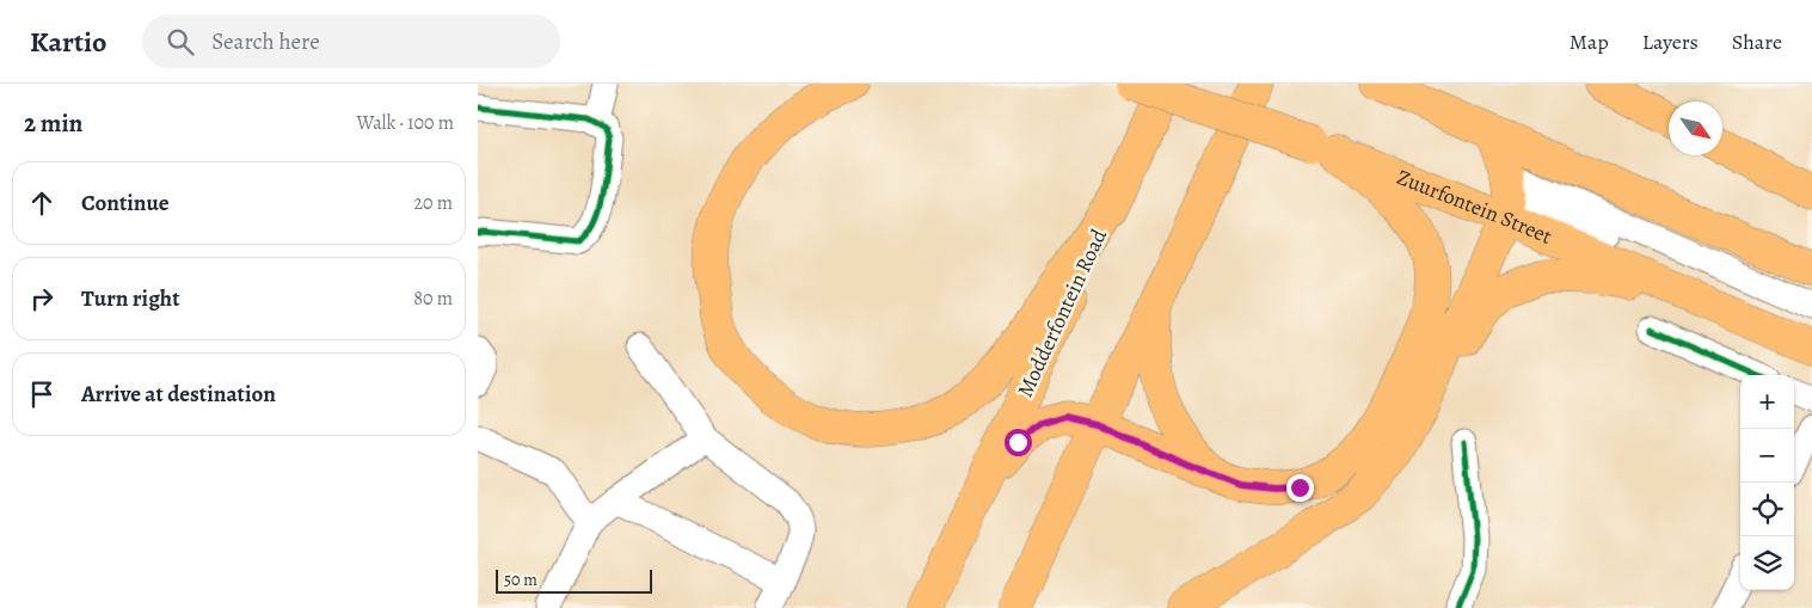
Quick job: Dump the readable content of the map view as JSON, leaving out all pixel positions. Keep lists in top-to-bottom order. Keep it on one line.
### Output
{"streets":{"main road":["Zuurfontein Street","Modderfontein Road"]},"scale_bar":"50 m","north":"bottom right","page":{"header":"Kartio","search":"Search here","nav":["Map","Layers","Share"],"heading":["2 min","Walk · 100 m"],"list":[["Continue","20 m"],["Turn right","80 m"],"Arrive at destination"],"map_buttons":["+","−"],"scale":"50 m"}}
